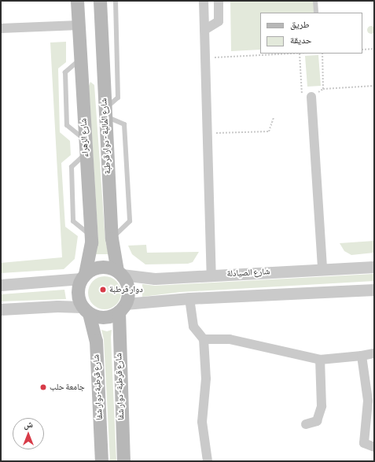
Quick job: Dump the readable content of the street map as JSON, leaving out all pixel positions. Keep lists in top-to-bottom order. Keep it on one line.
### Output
{"streets":{"main road":["شارع المالية - دوار قرطبة","شارع الزهراء","شارع قرطبة- دوار شفا","شارع قرطبة-دوار شفا"],"street":["شارع الصيادلة"]},"crossings":[["شارع المالية - دوار قرطبة","شارع الزهراء"],["شارع المالية - دوار قرطبة","شارع الصيادلة"],["شارع المالية - دوار قرطبة","شارع قرطبة- دوار شفا"],["شارع المالية - دوار قرطبة","شارع قرطبة-دوار شفا"],["شارع الزهراء","شارع الصيادلة"],["شارع الزهراء","شارع قرطبة- دوار شفا"],["شارع الزهراء","شارع قرطبة-دوار شفا"],["شارع الصيادلة","شارع قرطبة- دوار شفا"],["شارع الصيادلة","شارع قرطبة-دوار شفا"],["شارع قرطبة- دوار شفا","شارع قرطبة-دوار شفا"]],"places":["دوار قرطبة","جامعة حلب"],"legend":["طريق","حديقة"],"north":"top"}
